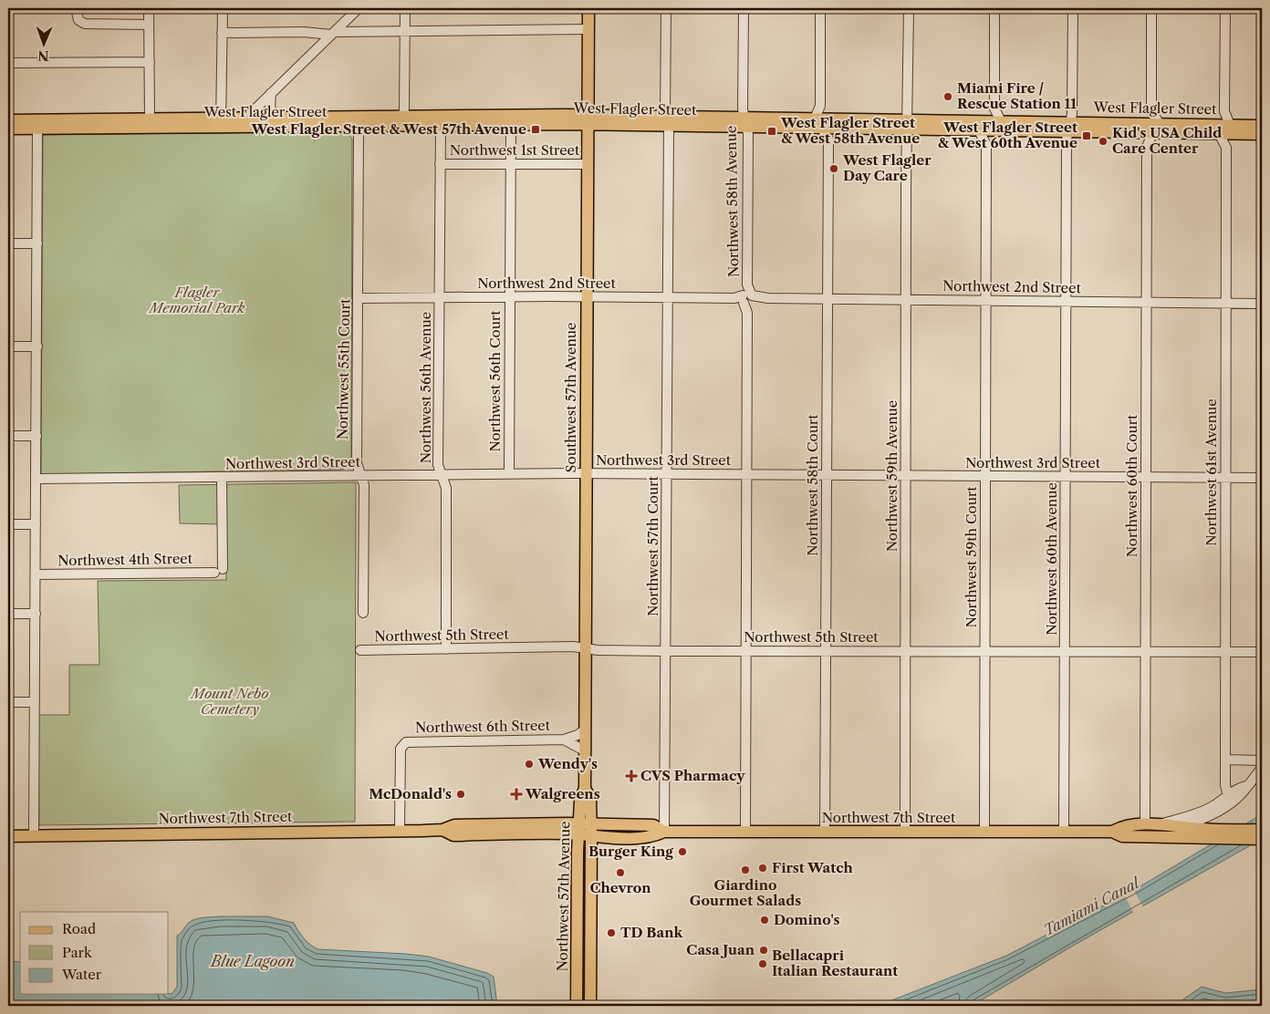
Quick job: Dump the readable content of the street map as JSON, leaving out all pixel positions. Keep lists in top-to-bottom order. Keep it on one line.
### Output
{"streets":{"main road":["West Flagler Street","Southwest 57th Avenue","Northwest 7th Street","Northwest 57th Avenue"],"street":["Northwest 1st Street","Northwest 58th Avenue","Northwest 2nd Street","Northwest 55th Court","Northwest 56th Court","Northwest 56th Avenue","Northwest 3rd Street","Northwest 61st Avenue","Northwest 59th Avenue","Northwest 58th Court","Northwest 60th Court","Northwest 57th Court","Northwest 59th Court","Northwest 60th Avenue","Northwest 4th Street","Northwest 5th Street","Northwest 6th Street"]},"crossings":[["West Flagler Street","Northwest 58th Avenue"],["West Flagler Street","Northwest 55th Court"],["West Flagler Street","Northwest 56th Court"],["West Flagler Street","Northwest 56th Avenue"],["West Flagler Street","Southwest 57th Avenue"],["West Flagler Street","Northwest 61st Avenue"],["West Flagler Street","Northwest 59th Avenue"],["West Flagler Street","Northwest 58th Court"],["West Flagler Street","Northwest 60th Court"],["West Flagler Street","Northwest 57th Court"],["West Flagler Street","Northwest 59th Court"],["West Flagler Street","Northwest 60th Avenue"],["Northwest 1st Street","Northwest 56th Court"],["Northwest 1st Street","Northwest 56th Avenue"],["Northwest 1st Street","Southwest 57th Avenue"],["Northwest 58th Avenue","Northwest 2nd Street"],["Northwest 58th Avenue","Northwest 3rd Street"],["Northwest 58th Avenue","Northwest 5th Street"],["Northwest 58th Avenue","Northwest 7th Street"],["Northwest 2nd Street","Northwest 55th Court"],["Northwest 2nd Street","Northwest 56th Court"],["Northwest 2nd Street","Northwest 56th Avenue"],["Northwest 2nd Street","Southwest 57th Avenue"],["Northwest 2nd Street","Northwest 61st Avenue"],["Northwest 2nd Street","Northwest 59th Avenue"],["Northwest 2nd Street","Northwest 58th Court"],["Northwest 2nd Street","Northwest 60th Court"],["Northwest 2nd Street","Northwest 57th Court"],["Northwest 2nd Street","Northwest 59th Court"],["Northwest 2nd Street","Northwest 60th Avenue"],["Northwest 55th Court","Northwest 3rd Street"],["Northwest 56th Court","Northwest 3rd Street"],["Northwest 56th Avenue","Northwest 3rd Street"],["Northwest 56th Avenue","Northwest 5th Street"],["Southwest 57th Avenue","Northwest 3rd Street"],["Southwest 57th Avenue","Northwest 5th Street"],["Southwest 57th Avenue","Northwest 6th Street"],["Southwest 57th Avenue","Northwest 57th Avenue"],["Northwest 3rd Street","Northwest 61st Avenue"],["Northwest 3rd Street","Northwest 59th Avenue"],["Northwest 3rd Street","Northwest 58th Court"],["Northwest 3rd Street","Northwest 60th Court"],["Northwest 3rd Street","Northwest 57th Court"],["Northwest 3rd Street","Northwest 59th Court"],["Northwest 3rd Street","Northwest 60th Avenue"],["Northwest 3rd Street","Northwest 4th Street"],["Northwest 61st Avenue","Northwest 5th Street"],["Northwest 59th Avenue","Northwest 5th Street"],["Northwest 59th Avenue","Northwest 7th Street"],["Northwest 58th Court","Northwest 5th Street"],["Northwest 58th Court","Northwest 7th Street"],["Northwest 60th Court","Northwest 5th Street"],["Northwest 60th Court","Northwest 7th Street"],["Northwest 57th Court","Northwest 5th Street"],["Northwest 57th Court","Northwest 7th Street"],["Northwest 59th Court","Northwest 5th Street"],["Northwest 59th Court","Northwest 7th Street"],["Northwest 60th Avenue","Northwest 5th Street"],["Northwest 60th Avenue","Northwest 7th Street"],["Northwest 6th Street","Northwest 7th Street"],["Northwest 7th Street","Northwest 57th Avenue"]],"water":["Tamiami Canal","Blue Lagoon"],"parks":["Flagler Memorial Park","Mount Nebo Cemetery"],"places":{"other":["Miami Fire / Rescue Station 11","Kid's USA Child Care Center","West Flagler Day Care","Wendy's","McDonald's","Burger King","First Watch","Giardino Gourmet Salads","Chevron","Domino's","TD Bank","Casa Juan","Bellacapri Italian Restaurant"],"transit":["West Flagler Street & West 57th Avenue","West Flagler Street & West 58th Avenue","West Flagler Street & West 60th Avenue"],"health":["CVS Pharmacy","Walgreens"]},"legend":["Road","Park","Water"],"north":"bottom"}
